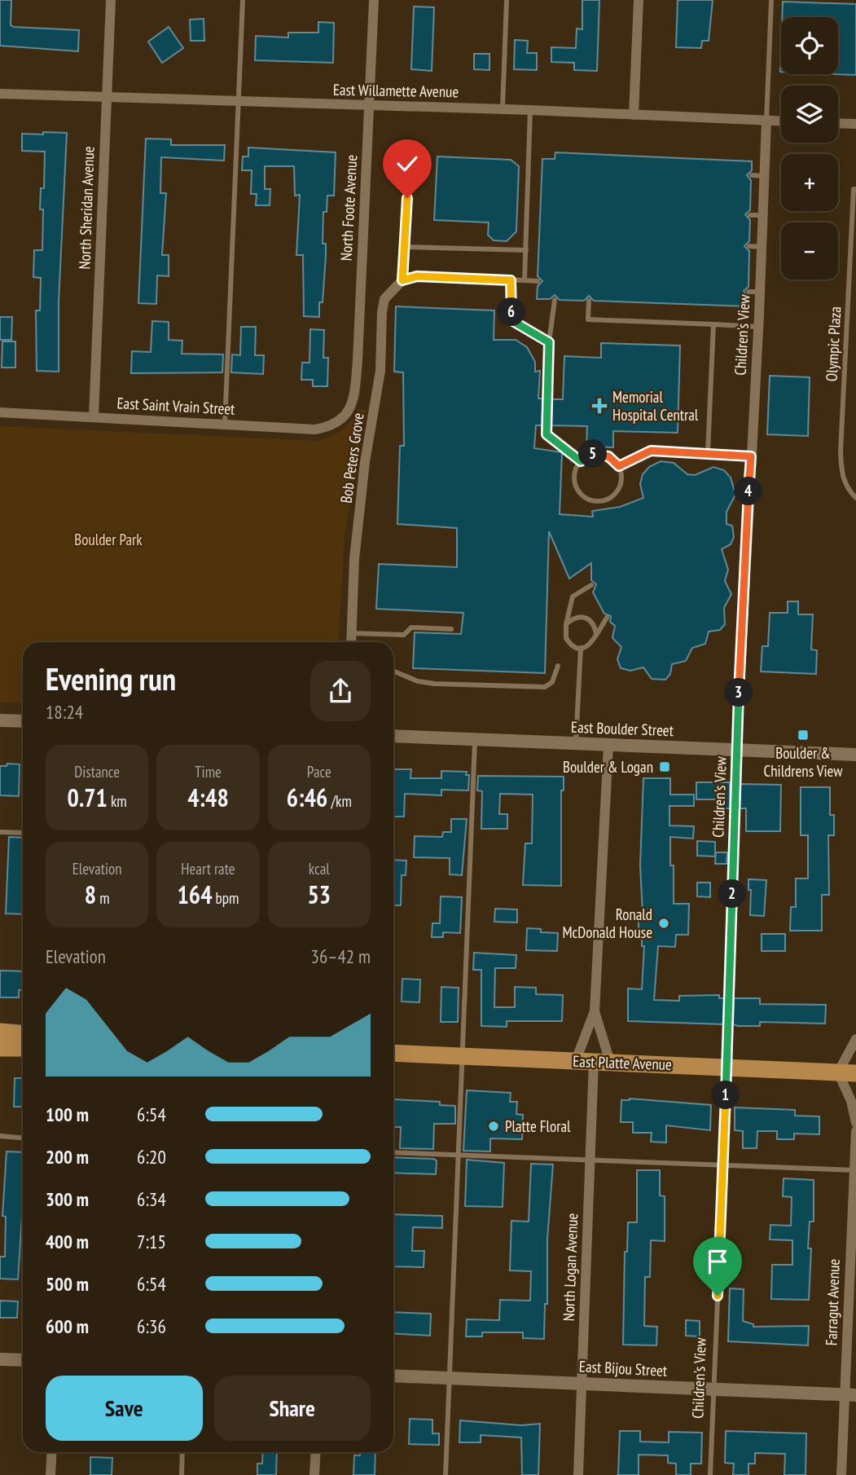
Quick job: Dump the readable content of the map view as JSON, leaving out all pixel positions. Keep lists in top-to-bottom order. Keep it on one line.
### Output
{"streets":{"main road":["East Platte Avenue"],"street":["East Willamette Avenue","North Sheridan Avenue","North Foote Avenue","Children's View","East Saint Vrain Street","Bob Peters Grove","East Boulder Street","North Logan Avenue","Farragut Avenue","East Bijou Street"],"lane":["Olympic Plaza"]},"crossings":[["East Willamette Avenue","North Sheridan Avenue"],["East Willamette Avenue","North Foote Avenue"],["East Willamette Avenue","Children's View"],["North Sheridan Avenue","East Saint Vrain Street"],["North Foote Avenue","East Saint Vrain Street"],["Children's View","East Boulder Street"],["Children's View","East Platte Avenue"],["Children's View","East Bijou Street"],["East Platte Avenue","North Logan Avenue"],["North Logan Avenue","East Bijou Street"],["Farragut Avenue","East Bijou Street"]],"parks":["Boulder Park"],"places":{"health":["Memorial Hospital Central"],"transit":["Boulder & Childrens View","Boulder & Logan"],"other":["Ronald McDonald House","Platte Floral"]},"page":{"map_buttons":["+","−"],"pins":["6","5","4","3","2","1"],"heading":["Evening run","18:24"],"stats":[["Distance","0.71 km"],["Time","4:48"],["Pace","6:46 /km"],["Elevation","8 m"],["Heart rate","164 bpm"],["kcal","53"]],"chart":["Elevation","36–42 m"],"list":[{"name":"100 m","note":"6:54"},{"name":"200 m","note":"6:20"},{"name":"300 m","note":"6:34"},{"name":"400 m","note":"7:15"},{"name":"500 m","note":"6:54"},{"name":"600 m","note":"6:36"}],"buttons":["Save","Share"]}}
